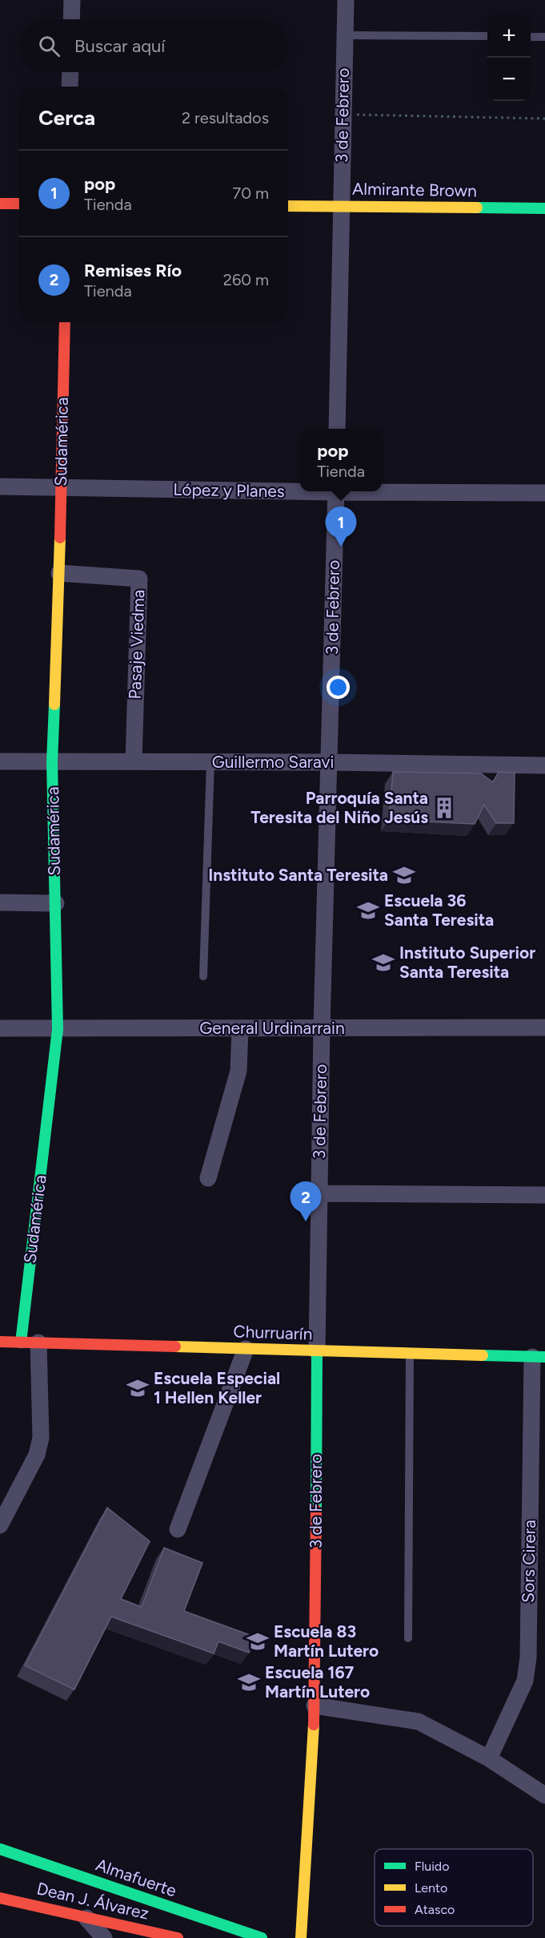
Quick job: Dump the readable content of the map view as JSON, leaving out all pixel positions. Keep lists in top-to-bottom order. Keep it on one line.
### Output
{"streets":{"street":["3 de Febrero","Almirante Brown","Sudamérica","López y Planes","Pasaje Viedma","Guillermo Saravi","General Urdinarrain","Churruarín","Sors Cirera","Almafuerte","Dean J. Álvarez"]},"crossings":[["3 de Febrero","Almirante Brown"],["3 de Febrero","Guillermo Saravi"],["3 de Febrero","General Urdinarrain"],["3 de Febrero","Churruarín"],["Sudamérica","López y Planes"],["Sudamérica","Pasaje Viedma"],["Sudamérica","Guillermo Saravi"],["Sudamérica","General Urdinarrain"],["Sudamérica","Churruarín"],["Pasaje Viedma","Guillermo Saravi"],["Churruarín","Sors Cirera"]],"places":{"building":["Parroquía Santa Teresita del Niño Jesús"],"school or university":["Instituto Santa Teresita","Escuela 36 Santa Teresita","Instituto Superior Santa Teresita","Escuela Especial 1 Hellen Keller","Escuela 83 Martín Lutero","Escuela 167 Martín Lutero"]},"legend":["Fluido","Lento","Atasco"],"page":{"map_buttons":["+","−"],"search":"Buscar aquí","heading":["Cerca","2 resultados"],"list":[{"mark":"1","name":"pop","note":"Tienda","value":"70 m"},{"mark":"2","name":"Remises Río","note":"Tienda","value":"260 m"}],"popup":["pop","Tienda"],"pins":["1","2"]}}
